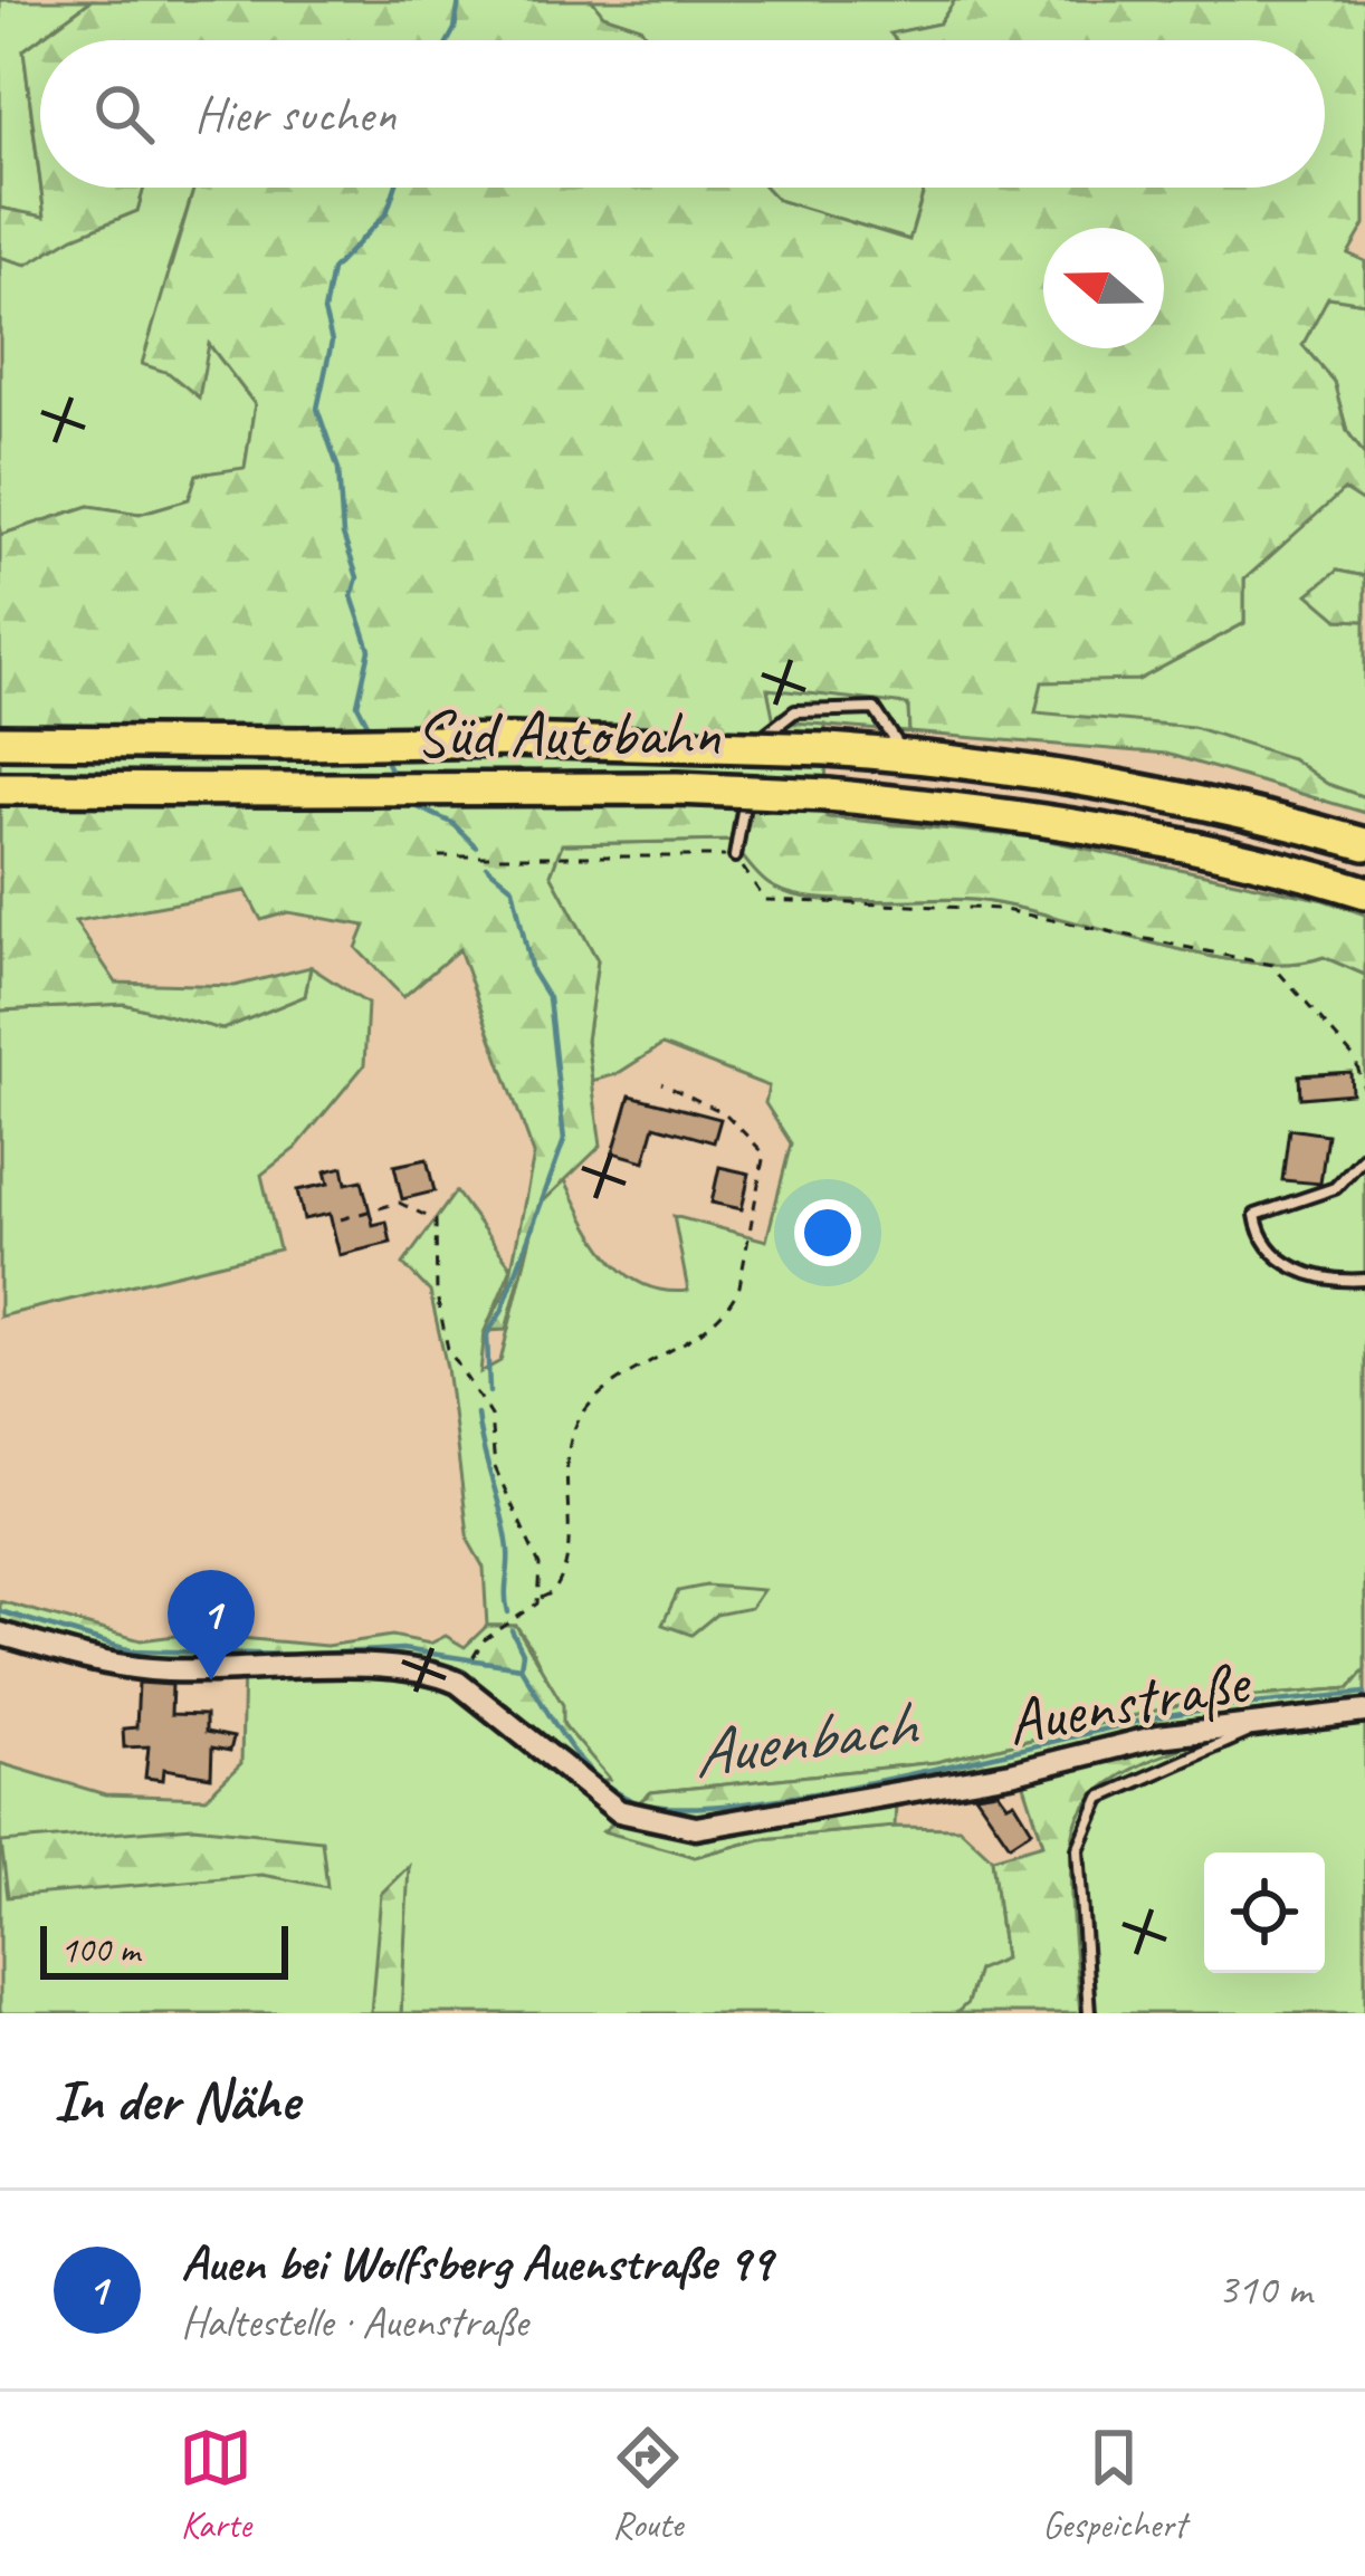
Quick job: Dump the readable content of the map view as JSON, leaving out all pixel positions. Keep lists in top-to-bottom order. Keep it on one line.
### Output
{"streets":{"highway":["Süd Autobahn"],"street":["Auenstraße"]},"water":["Auenbach"],"scale_bar":"100 m","north":"left","page":{"search":"Hier suchen","pins":"1","scale":"100 m","heading":"In der Nähe","list":[{"mark":"1","name":"Auen bei Wolfsberg Auenstraße 99","note":"Haltestelle · Auenstraße","value":"310 m"}],"nav":["Karte","Route","Gespeichert"]}}
